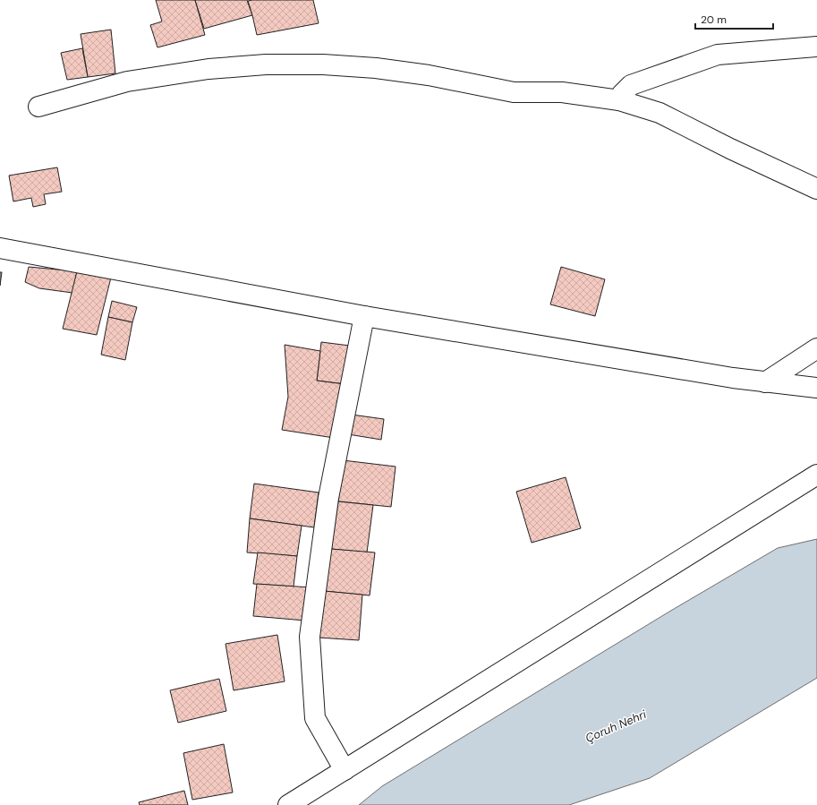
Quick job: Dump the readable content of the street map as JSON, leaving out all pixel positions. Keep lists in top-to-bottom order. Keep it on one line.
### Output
{"water":["Çoruh Nehri"],"scale_bar":"20 m"}
